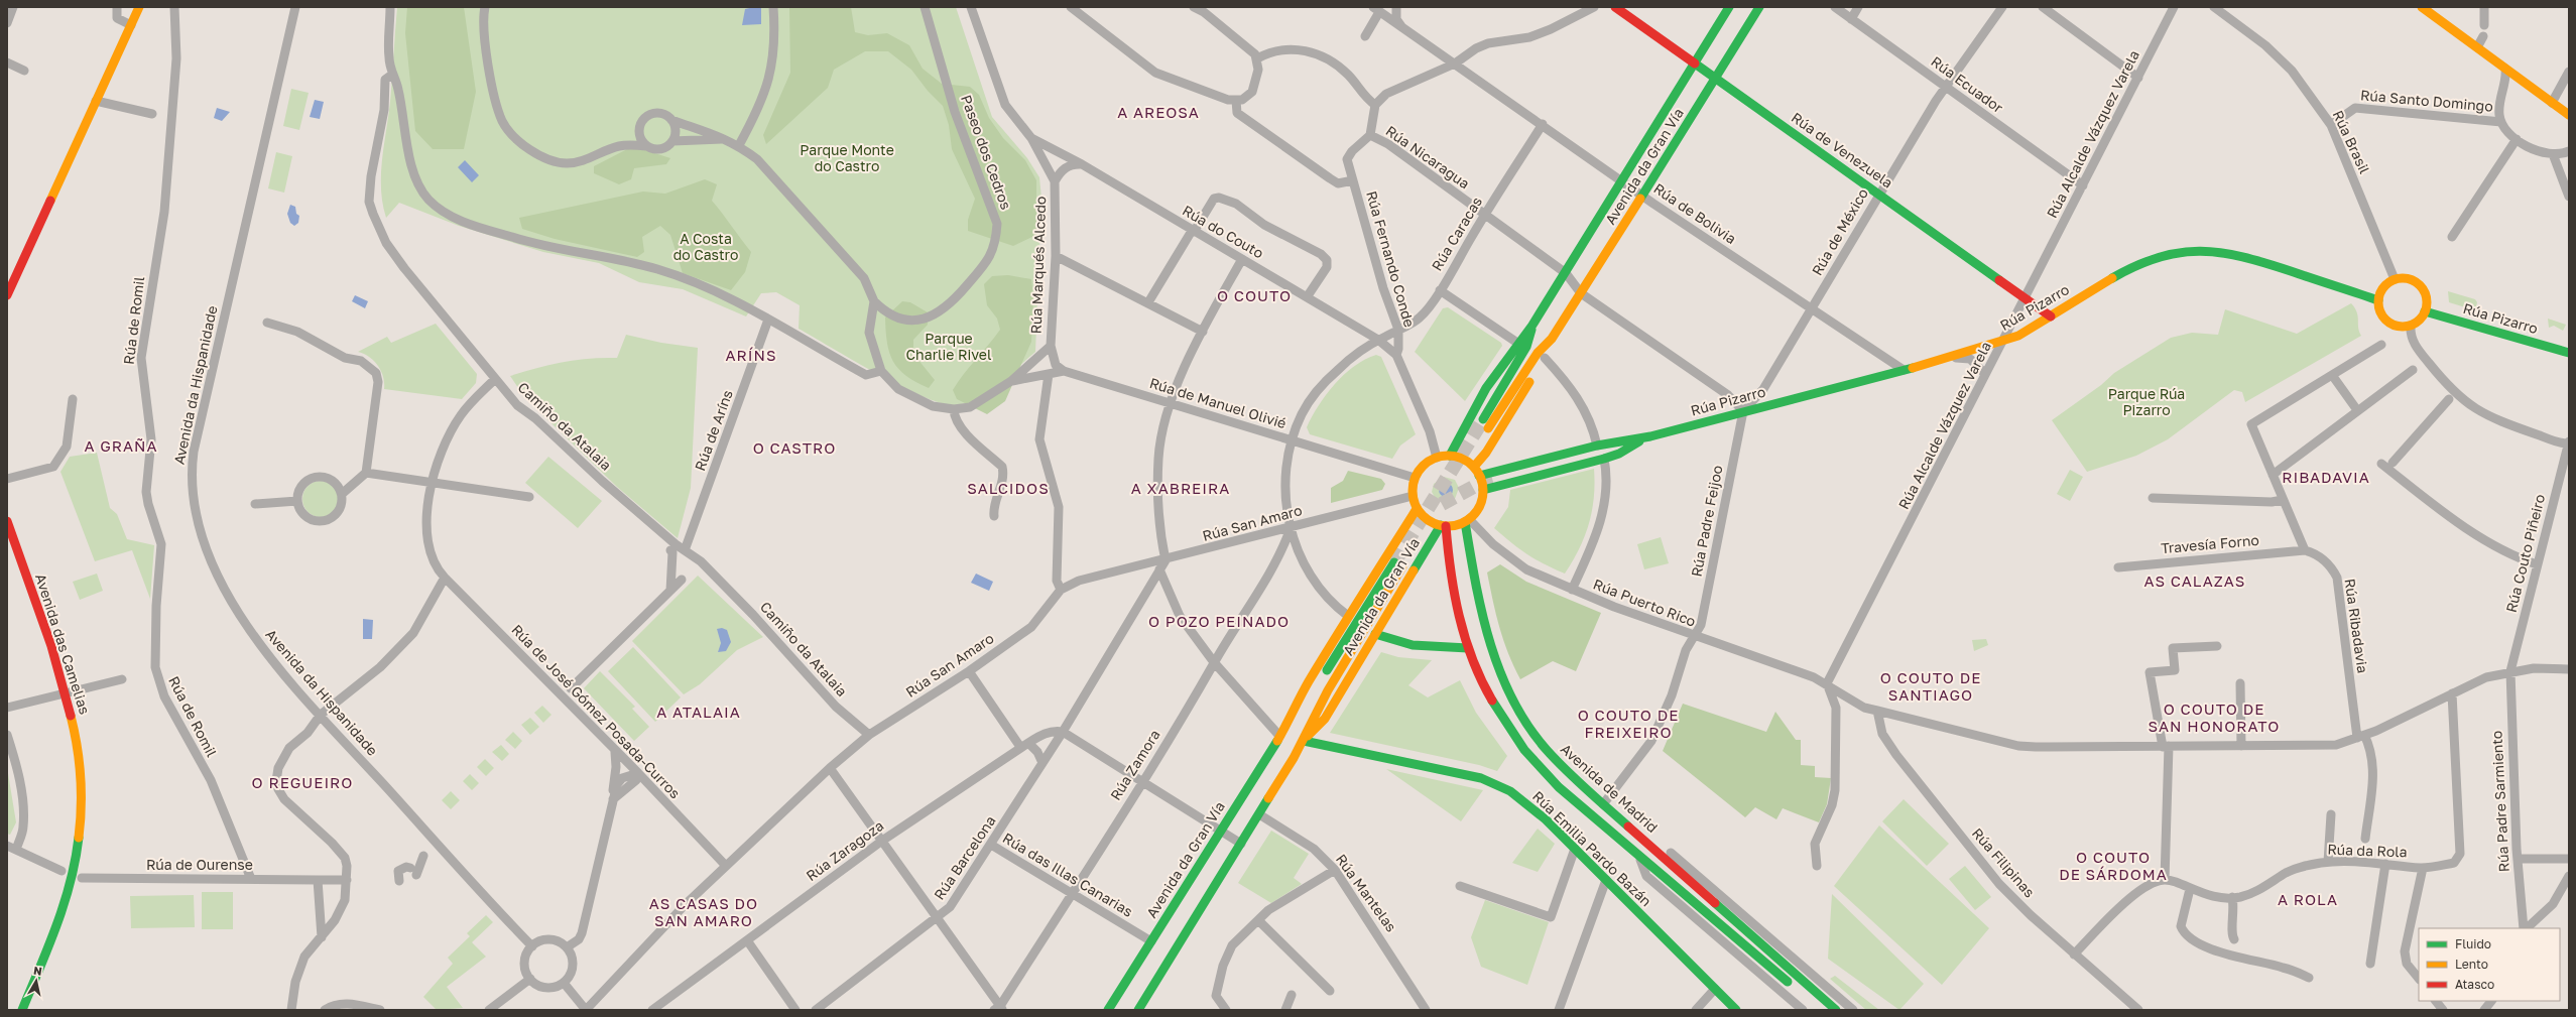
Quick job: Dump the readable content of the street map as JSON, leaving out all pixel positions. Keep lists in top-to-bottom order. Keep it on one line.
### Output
{"streets":{"main road":["Rúa de Venezuela","Avenida da Gran Vía","Rúa Pizarro","Avenida das Camelias","Avenida de Madrid","Rúa Emilia Pardo Bazán"],"street":["Rúa Ecuador","Rúa Santo Domingo","Rúa Alcalde Vázquez Varela","Rúa Brasil","Paseo dos Cedros","Rúa Nicaragua","Rúa de Bolivia","Rúa do Couto","Rúa de México","Rúa Caracas","Rúa Fernando Conde","Rúa Marqués Alcedo","Rúa de Romil","Avenida da Hispanidade","Rúa de Manuel Olivié","Camiño da Atalaia","Rúa de Aríns","Rúa Padre Feijoo","Rúa San Amaro","Travesía Forno","Rúa Couto Piñeiro","Rúa Puerto Rico","Rúa Ribadavia","Rúa de José Gómez Posada-Curros","Rúa Zamora","Rúa Padre Sarmiento","Rúa Zaragoza","Rúa da Rola","Rúa Barcelona","Rúa Filipinas","Rúa de Ourense","Rúa das Illas Canarias","Rúa Mantelas"]},"crossings":[["Rúa Ecuador","Rúa Alcalde Vázquez Varela"],["Rúa Ecuador","Rúa de México"],["Rúa Santo Domingo","Rúa Brasil"],["Rúa Alcalde Vázquez Varela","Rúa de Venezuela"],["Rúa Alcalde Vázquez Varela","Rúa Pizarro"],["Rúa Alcalde Vázquez Varela","Rúa Puerto Rico"],["Rúa Brasil","Rúa Pizarro"],["Rúa de Venezuela","Avenida da Gran Vía"],["Rúa de Venezuela","Rúa de México"],["Rúa de Venezuela","Rúa Pizarro"],["Rúa Nicaragua","Avenida da Gran Vía"],["Rúa Nicaragua","Rúa Caracas"],["Rúa Nicaragua","Rúa Fernando Conde"],["Avenida da Gran Vía","Rúa de Bolivia"],["Avenida da Gran Vía","Rúa Pizarro"],["Avenida da Gran Vía","Rúa de Manuel Olivié"],["Avenida da Gran Vía","Rúa San Amaro"],["Avenida da Gran Vía","Rúa Puerto Rico"],["Avenida da Gran Vía","Avenida de Madrid"],["Avenida da Gran Vía","Rúa Emilia Pardo Bazán"],["Avenida da Gran Vía","Rúa das Illas Canarias"],["Avenida da Gran Vía","Rúa Mantelas"],["Rúa de Bolivia","Rúa de México"],["Rúa de Bolivia","Rúa Caracas"],["Rúa de Bolivia","Rúa Pizarro"],["Rúa do Couto","Rúa Caracas"],["Rúa do Couto","Rúa Fernando Conde"],["Rúa do Couto","Rúa Marqués Alcedo"],["Rúa de México","Rúa Pizarro"],["Rúa de México","Rúa Padre Feijoo"],["Rúa Caracas","Rúa Fernando Conde"],["Rúa Caracas","Rúa de Manuel Olivié"],["Rúa Caracas","Rúa San Amaro"],["Rúa Caracas","Rúa Zamora"],["Rúa Marqués Alcedo","Rúa de Manuel Olivié"],["Rúa Pizarro","Rúa de Manuel Olivié"],["Rúa Pizarro","Rúa Padre Feijoo"],["Rúa Pizarro","Rúa San Amaro"],["Rúa Pizarro","Rúa Puerto Rico"],["Rúa Pizarro","Avenida de Madrid"],["Rúa de Romil","Rúa de Ourense"],["Rúa de Manuel Olivié","Rúa San Amaro"],["Rúa de Manuel Olivié","Rúa Puerto Rico"],["Rúa de Manuel Olivié","Avenida de Madrid"],["Camiño da Atalaia","Rúa de Aríns"],["Camiño da Atalaia","Rúa San Amaro"],["Camiño da Atalaia","Rúa de José Gómez Posada-Curros"],["Rúa Padre Feijoo","Rúa Puerto Rico"],["Rúa Padre Feijoo","Avenida de Madrid"],["Rúa San Amaro","Rúa Puerto Rico"],["Rúa San Amaro","Rúa de José Gómez Posada-Curros"],["Rúa San Amaro","Rúa Zamora"],["Rúa San Amaro","Avenida de Madrid"],["Rúa San Amaro","Rúa Barcelona"],["Travesía Forno","Rúa Ribadavia"],["Rúa Couto Piñeiro","Rúa Puerto Rico"],["Rúa Couto Piñeiro","Rúa Padre Sarmiento"],["Rúa Puerto Rico","Rúa Ribadavia"],["Rúa Puerto Rico","Avenida de Madrid"],["Rúa Puerto Rico","Rúa Padre Sarmiento"],["Rúa Puerto Rico","Rúa da Rola"],["Rúa Puerto Rico","Rúa Filipinas"],["Rúa Zamora","Rúa das Illas Canarias"],["Rúa Zaragoza","Rúa Barcelona"],["Rúa Barcelona","Rúa das Illas Canarias"]],"districts":["A AREOSA","O COUTO","ARÍNS","A GRAÑA","O CASTRO","RIBADAVIA","SALCIDOS","A XABREIRA","AS CALAZAS","O POZO PEINADO","O COUTO DE SANTIAGO","O COUTO DE SAN HONORATO","A ATALAIA","O COUTO DE FREIXEIRO","O REGUEIRO","O COUTO DE SÁRDOMA","A ROLA","AS CASAS DO SAN AMARO"],"parks":["Parque Monte do Castro","A Costa do Castro","Parque Charlie Rivel","Parque Rúa Pizarro"],"legend":["Fluido","Lento","Atasco"],"north":"top"}
